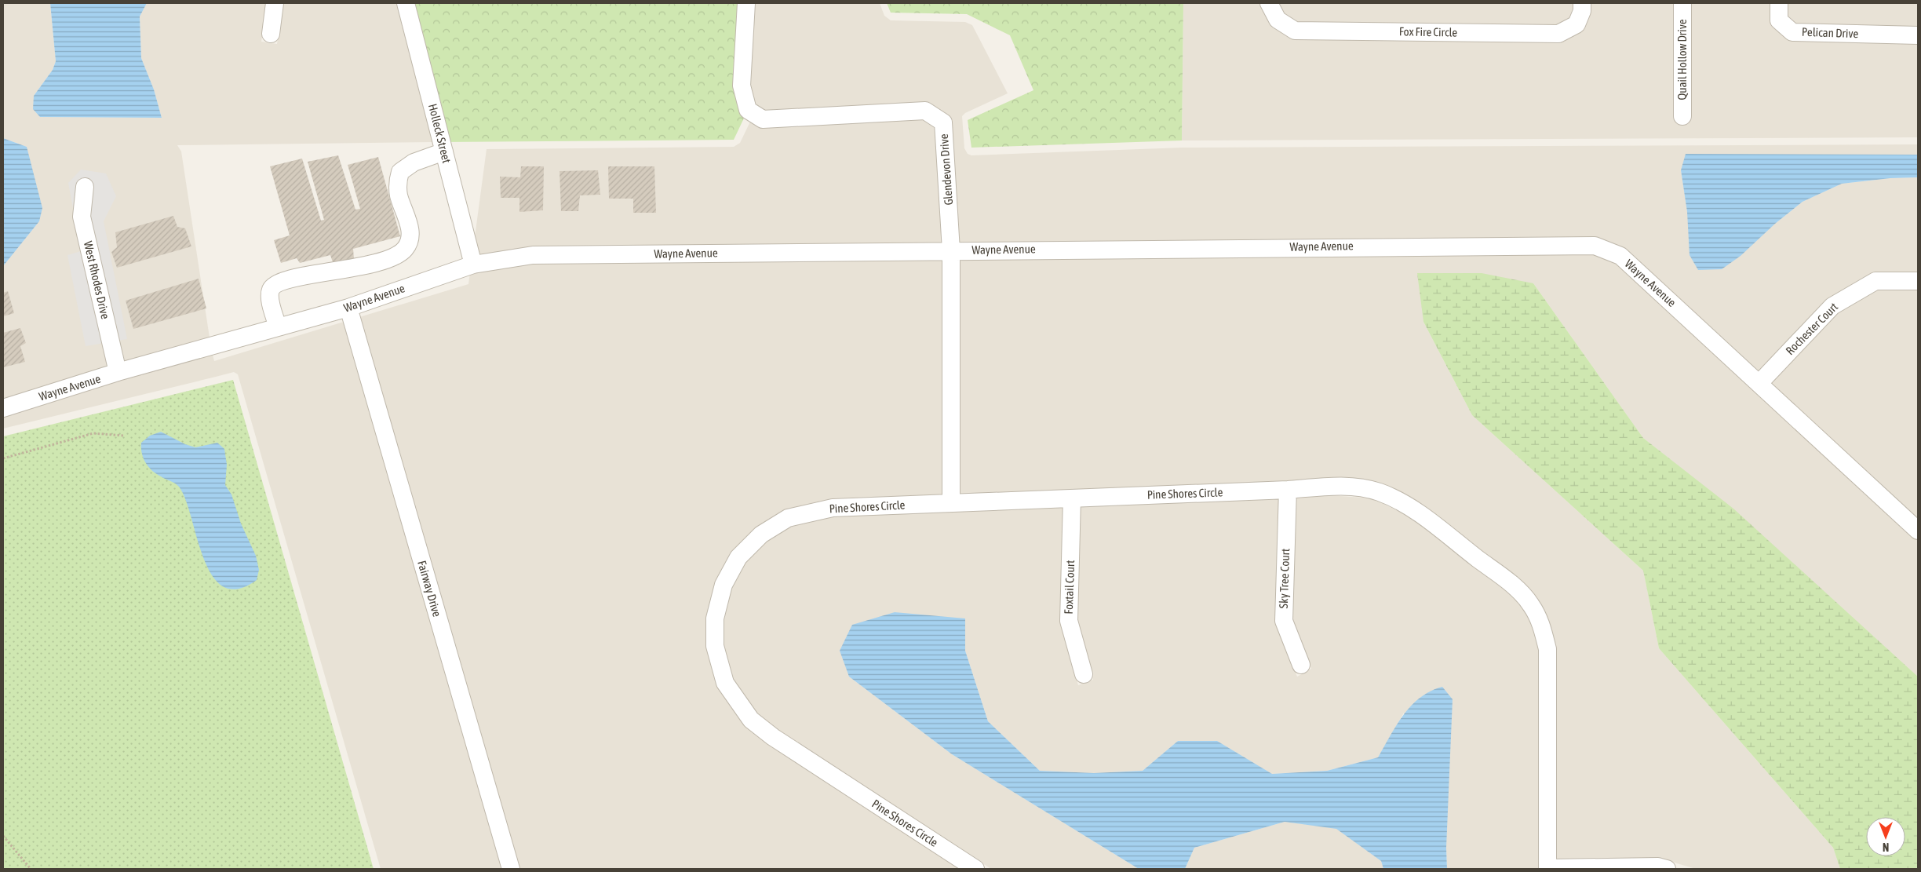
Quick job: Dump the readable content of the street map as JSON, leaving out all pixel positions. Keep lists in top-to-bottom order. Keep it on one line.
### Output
{"streets":{"street":["Fox Fire Circle","Pelican Drive","Quail Hollow Drive","Holleck Street","Glendevon Drive","Wayne Avenue","West Rhodes Drive","Rochester Court","Pine Shores Circle","Sky Tree Court","Foxtail Court","Fairway Drive"]},"crossings":[["Holleck Street","Wayne Avenue"],["Glendevon Drive","Wayne Avenue"],["Glendevon Drive","Pine Shores Circle"],["Wayne Avenue","West Rhodes Drive"],["Wayne Avenue","Rochester Court"],["Wayne Avenue","Fairway Drive"],["Pine Shores Circle","Sky Tree Court"],["Pine Shores Circle","Foxtail Court"]],"north":"bottom"}
